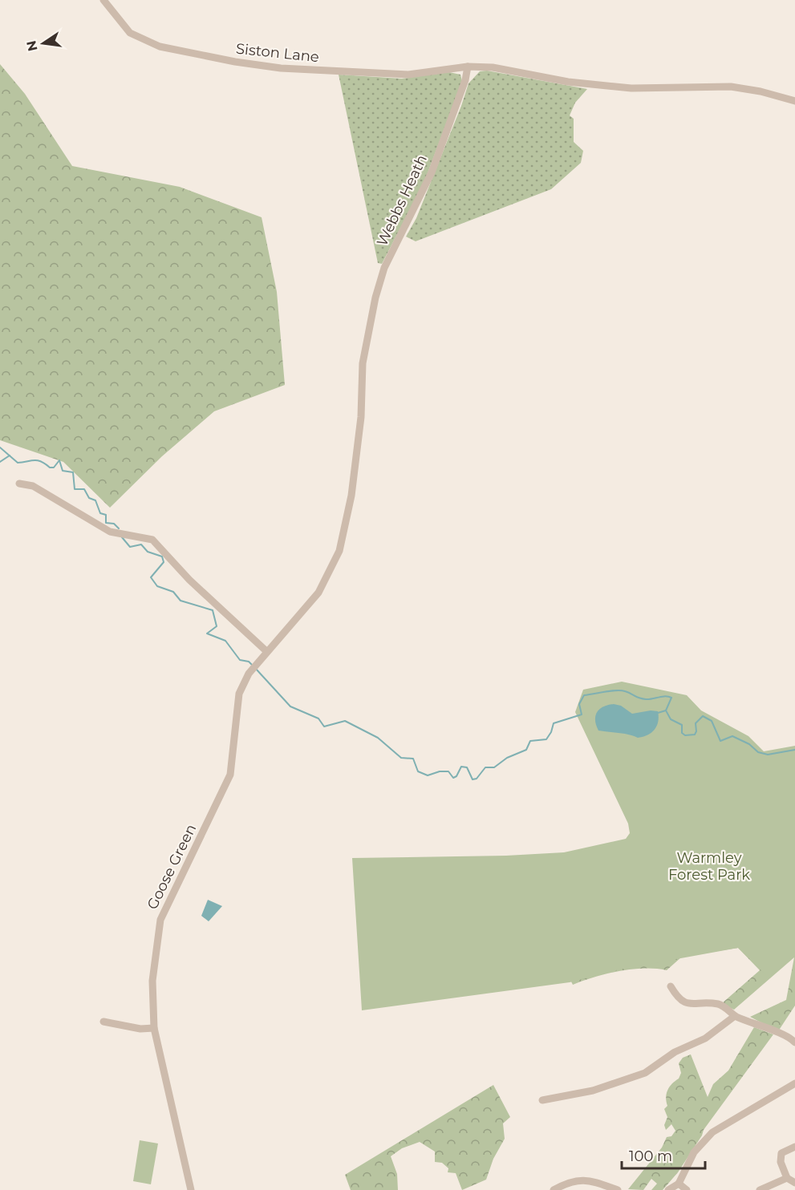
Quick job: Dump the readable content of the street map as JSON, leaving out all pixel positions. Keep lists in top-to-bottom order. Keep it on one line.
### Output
{"streets":{"street":["Siston Lane","Webbs Heath","Goose Green"]},"crossings":[["Siston Lane","Webbs Heath"],["Webbs Heath","Goose Green"]],"parks":["Warmley Forest Park"],"scale_bar":"100 m","north":"left"}
